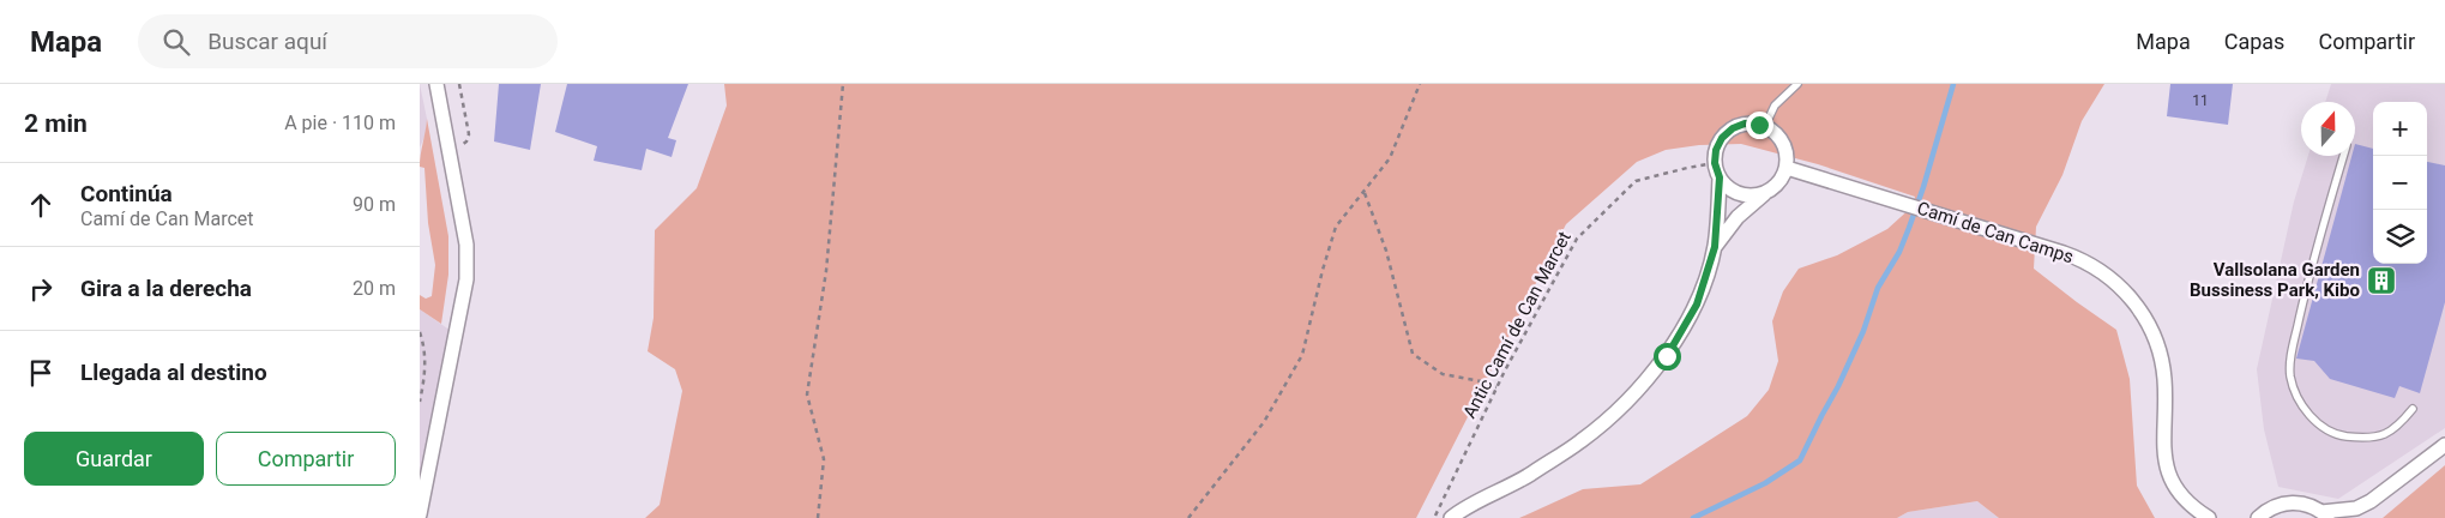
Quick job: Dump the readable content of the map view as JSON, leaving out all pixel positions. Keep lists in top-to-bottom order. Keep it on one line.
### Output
{"streets":{"street":["Camí de Can Camps"],"path":["Antic Camí de Can Marcet"]},"crossings":[["Camí de Can Camps","Antic Camí de Can Marcet"]],"places":{"building":["Vallsolana Garden Bussiness Park, Kibo"]},"house_numbers":["11"],"north":"top","page":{"header":"Mapa","search":"Buscar aquí","nav":["Mapa","Capas","Compartir"],"heading":["2 min","A pie · 110 m"],"map_buttons":["+","−"],"list":[["Continúa","Camí de Can Marcet","90 m"],["Gira a la derecha","20 m"],"Llegada al destino"],"buttons":["Guardar","Compartir"]}}
